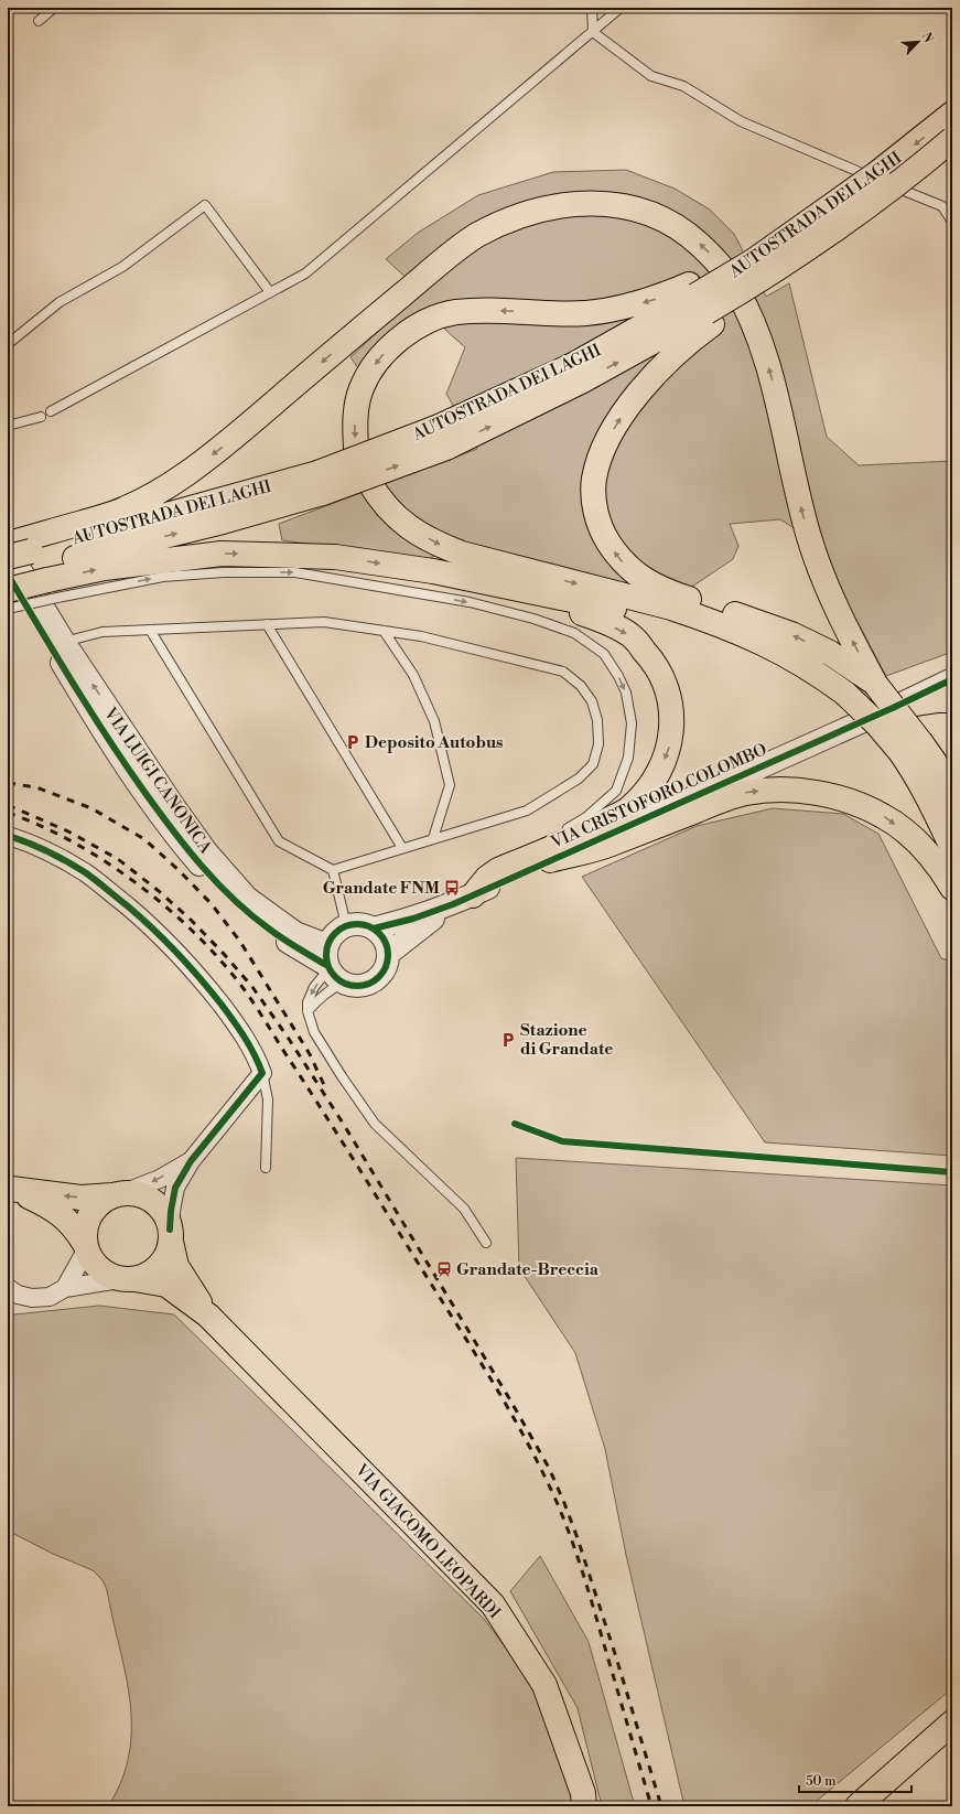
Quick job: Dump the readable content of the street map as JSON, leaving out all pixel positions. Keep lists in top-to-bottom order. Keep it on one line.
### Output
{"streets":{"main road":["AUTOSTRADA DEI LAGHI","VIA GIACOMO LEOPARDI"],"street":["VIA LUIGI CANONICA","VIA CRISTOFORO COLOMBO"]},"crossings":[["AUTOSTRADA DEI LAGHI","VIA LUIGI CANONICA"],["VIA LUIGI CANONICA","VIA CRISTOFORO COLOMBO"]],"places":{"parking":["Deposito Autobus","Stazione di Grandate"],"bus stop":["Grandate FNM"],"station":["Grandate-Breccia"]},"scale_bar":"50 m","north":"top right"}
